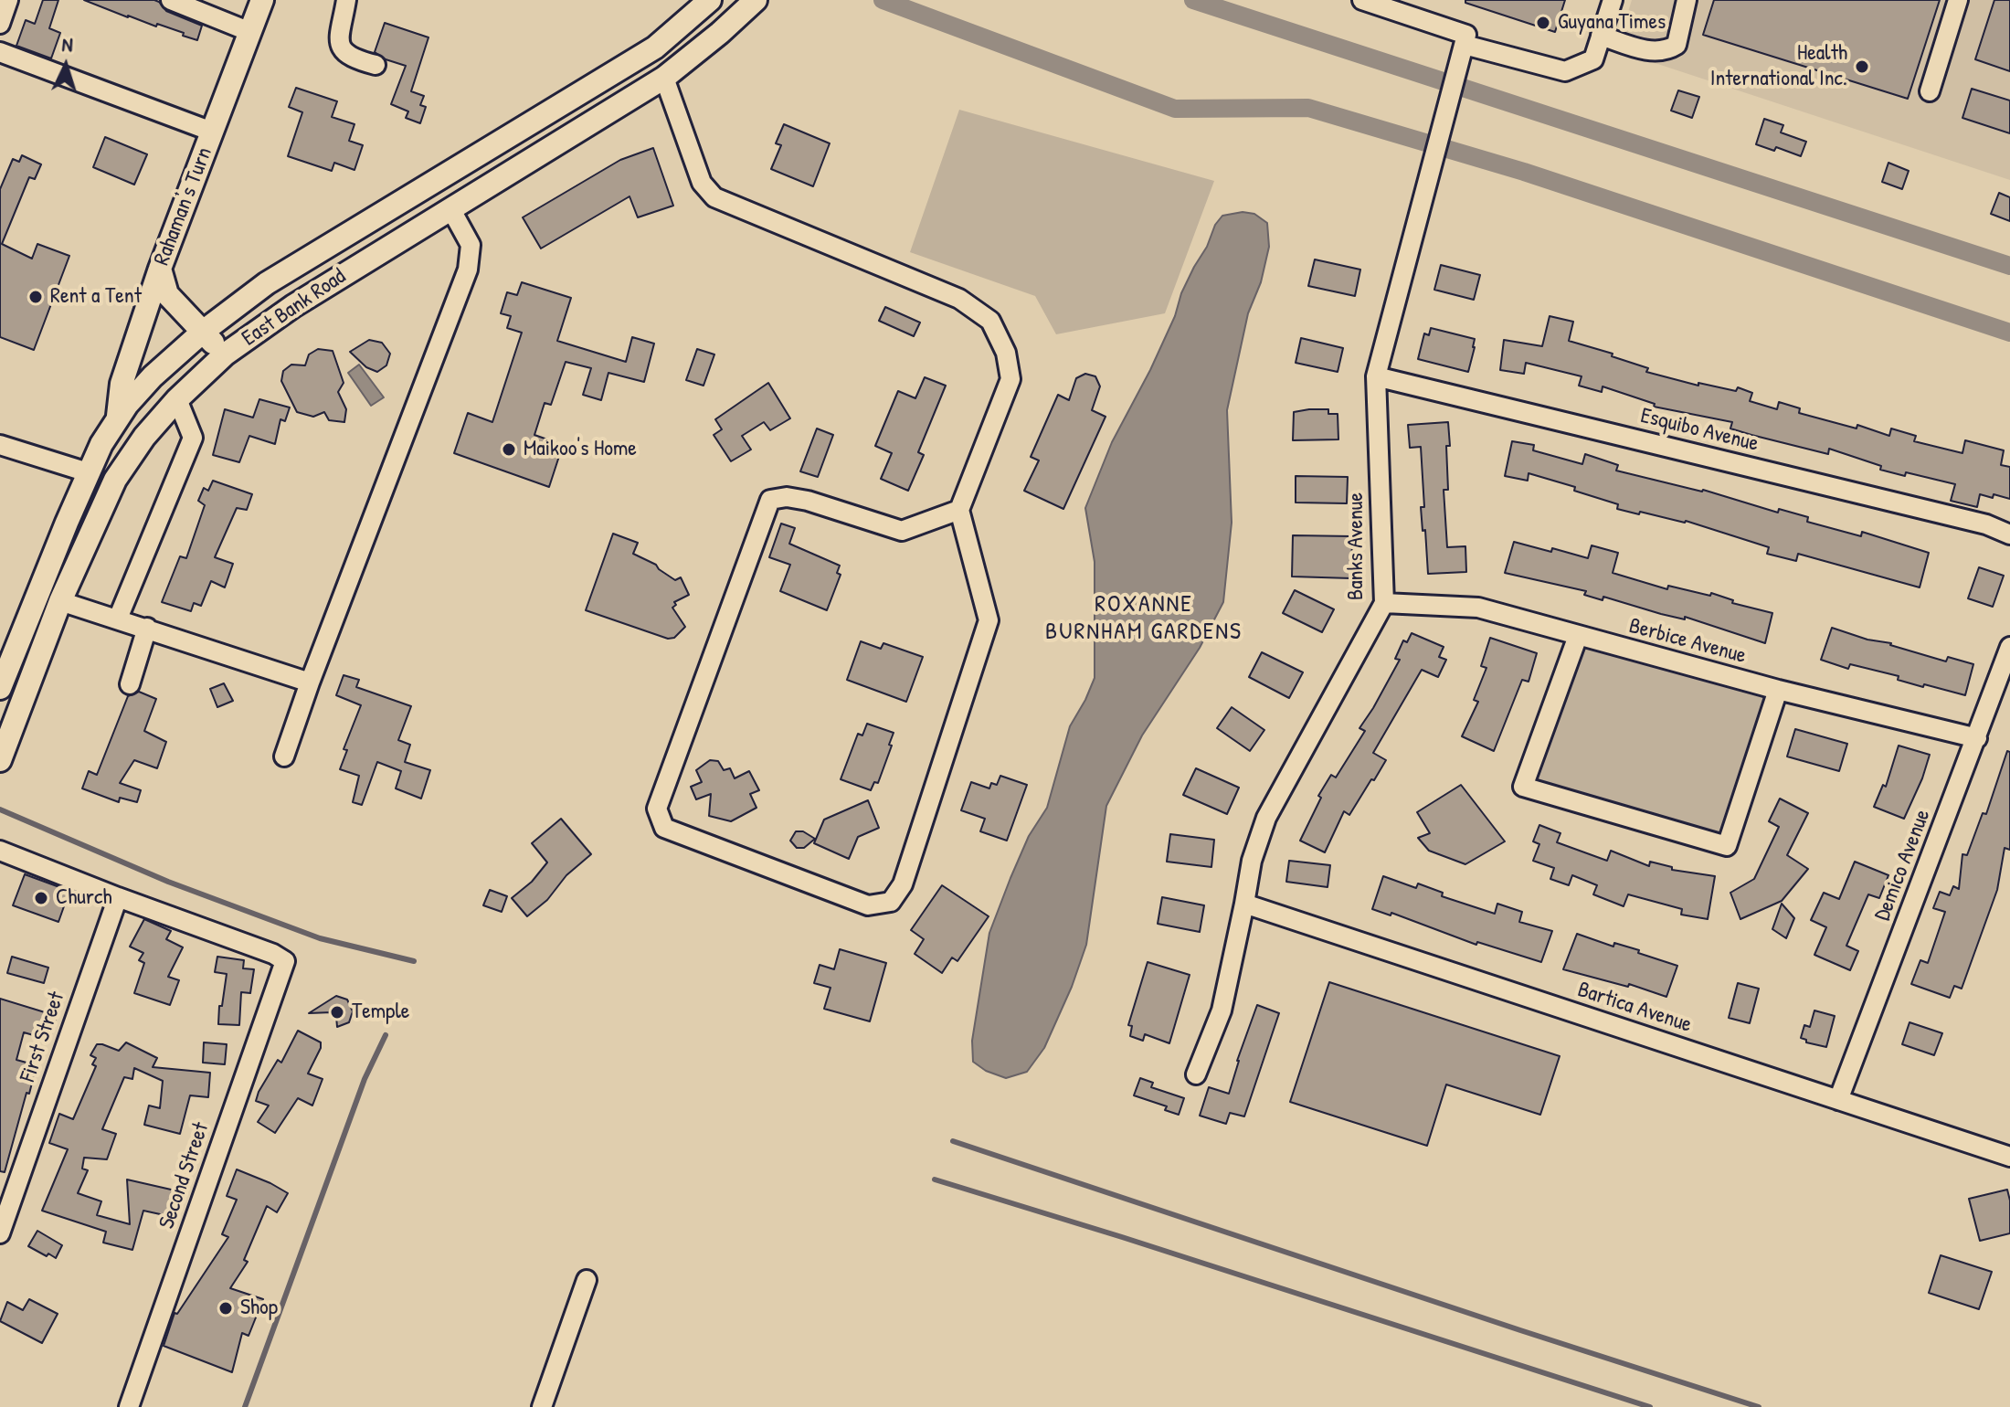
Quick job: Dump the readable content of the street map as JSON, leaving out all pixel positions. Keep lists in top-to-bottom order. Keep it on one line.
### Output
{"streets":{"main road":["Rahaman's Turn","East Bank Road"],"street":["Esquibo Avenue","Banks Avenue","Berbice Avenue","Demico Avenue","Bartica Avenue","First Street","Second Street"]},"crossings":[["Rahaman's Turn","East Bank Road"],["Esquibo Avenue","Banks Avenue"],["Banks Avenue","Berbice Avenue"],["Banks Avenue","Bartica Avenue"],["Berbice Avenue","Demico Avenue"],["Demico Avenue","Bartica Avenue"],["First Street","Second Street"]],"districts":["ROXANNE BURNHAM GARDENS"],"places":["Guyana Times","Health International Inc.","Rent a Tent","Maikoo's Home","Church","Temple","Shop"],"north":"top"}
